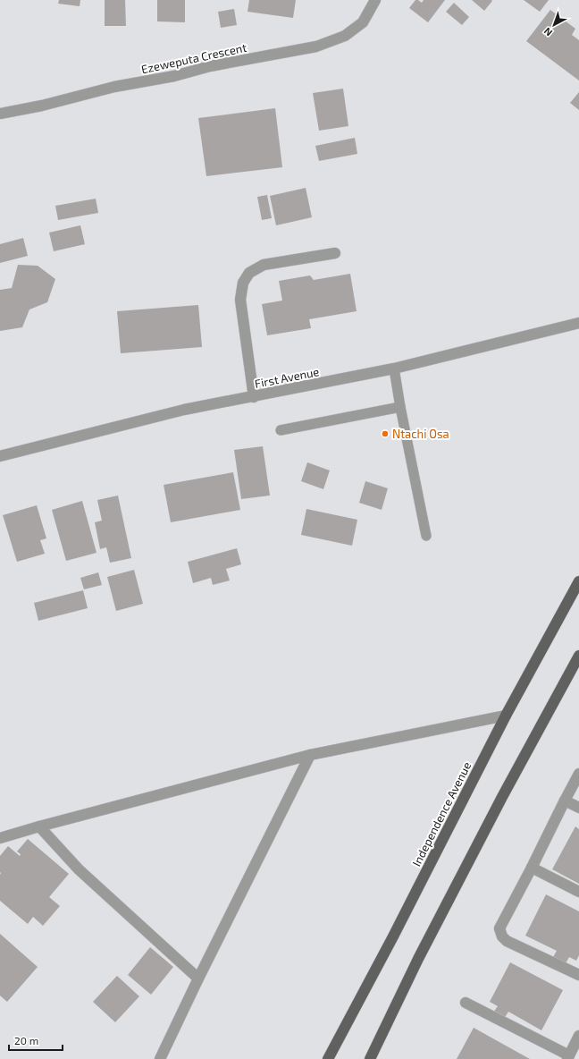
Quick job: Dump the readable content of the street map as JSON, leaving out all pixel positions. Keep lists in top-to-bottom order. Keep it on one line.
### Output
{"streets":{"main road":["Independence Avenue"],"street":["Ezeweputa Crescent","First Avenue"]},"places":["Ntachi Osa"],"scale_bar":"20 m","north":"bottom left"}
